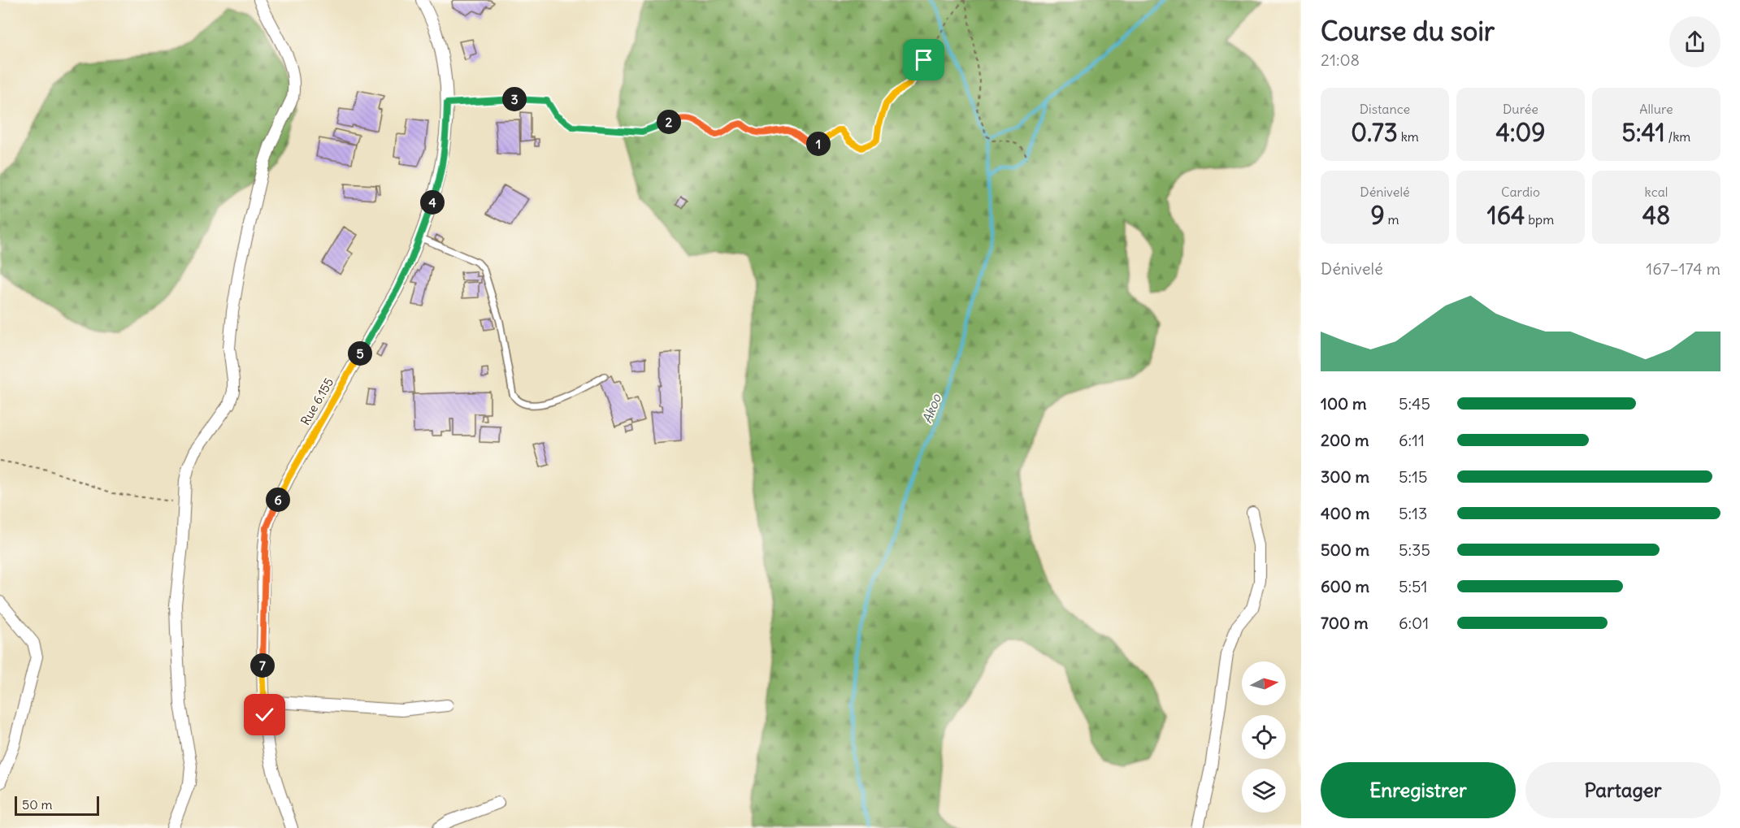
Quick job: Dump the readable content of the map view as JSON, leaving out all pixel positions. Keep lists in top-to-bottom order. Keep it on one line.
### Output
{"streets":{"street":["Rue 6.155"]},"water":["Akoo"],"scale_bar":"50 m","north":"right","page":{"heading":["Course du soir","21:08"],"stats":[["Distance","0.73 km"],["Durée","4:09"],["Allure","5:41 /km"],["Dénivelé","9 m"],["Cardio","164 bpm"],["kcal","48"]],"pins":["3","2","1","4","5","6","7"],"chart":["Dénivelé","167–174 m"],"list":[{"name":"100 m","note":"5:45"},{"name":"200 m","note":"6:11"},{"name":"300 m","note":"5:15"},{"name":"400 m","note":"5:13"},{"name":"500 m","note":"5:35"},{"name":"600 m","note":"5:51"},{"name":"700 m","note":"6:01"}],"buttons":["Enregistrer","Partager"],"scale":"50 m"}}
